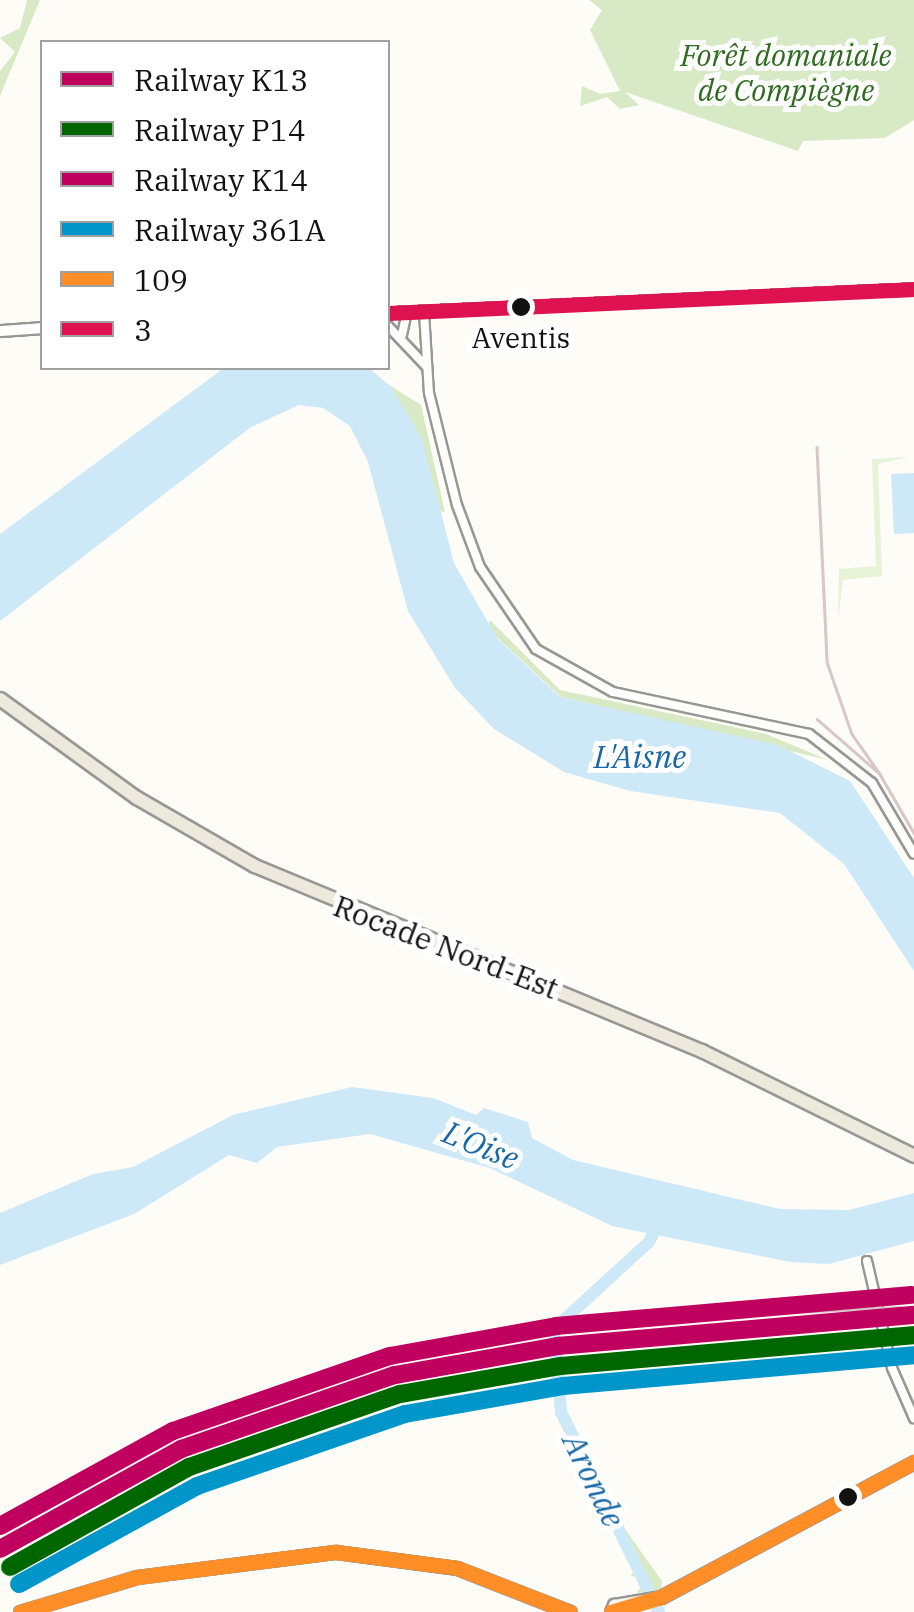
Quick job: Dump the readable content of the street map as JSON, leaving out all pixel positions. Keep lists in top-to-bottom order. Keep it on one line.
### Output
{"streets":{"main road":["Rocade Nord-Est"]},"water":["L'Aisne","L'Oise","Aronde"],"parks":["Forêt domaniale de Compiègne"],"places":["Aventis"],"lines":["transit line 3","rail line K14","rail line K13","rail line P14","rail line 361A","transit line 109"],"legend":["Railway K13","Railway P14","Railway K14","Railway 361A","109","3"]}
